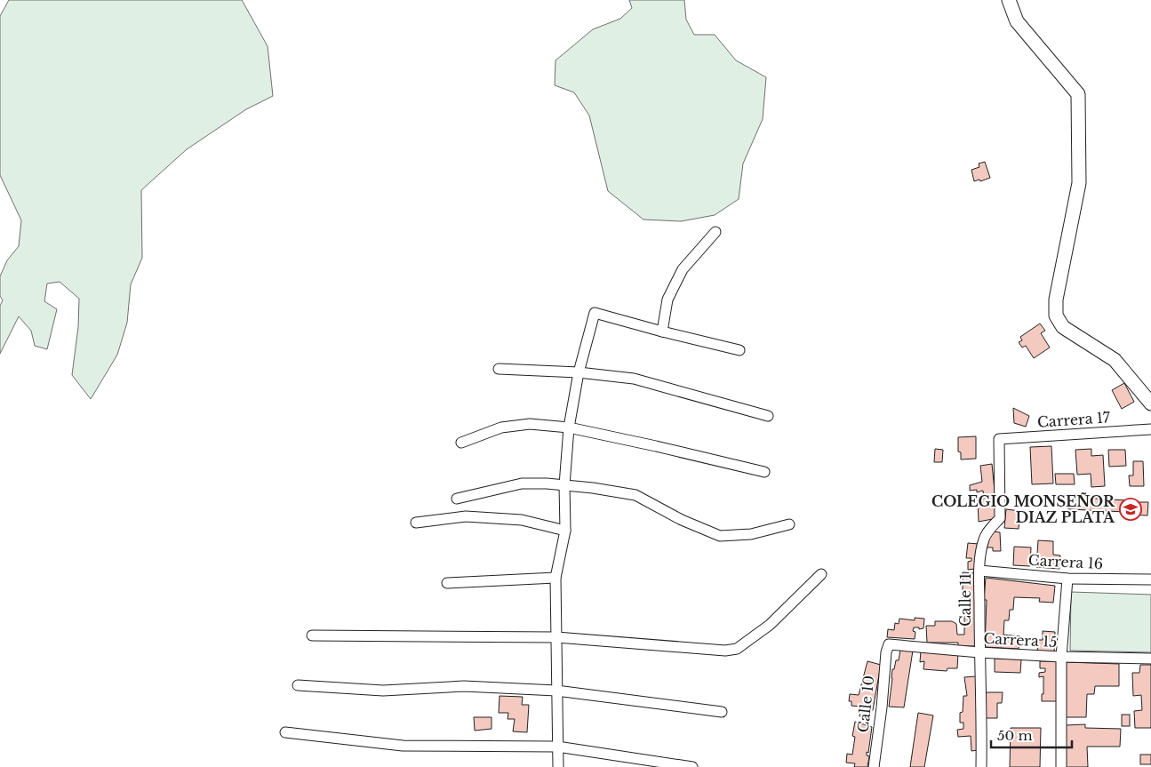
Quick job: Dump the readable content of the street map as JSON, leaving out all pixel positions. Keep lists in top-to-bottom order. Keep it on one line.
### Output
{"streets":{"street":["Carrera 17","Carrera 16","Calle 11","Carrera 15","Calle 10"]},"crossings":[["Carrera 17","Calle 11"],["Carrera 16","Calle 11"],["Calle 11","Carrera 15"],["Carrera 15","Calle 10"]],"places":{"school or university":["COLEGIO MONSEÑOR DIAZ PLATA"]},"scale_bar":"50 m"}
